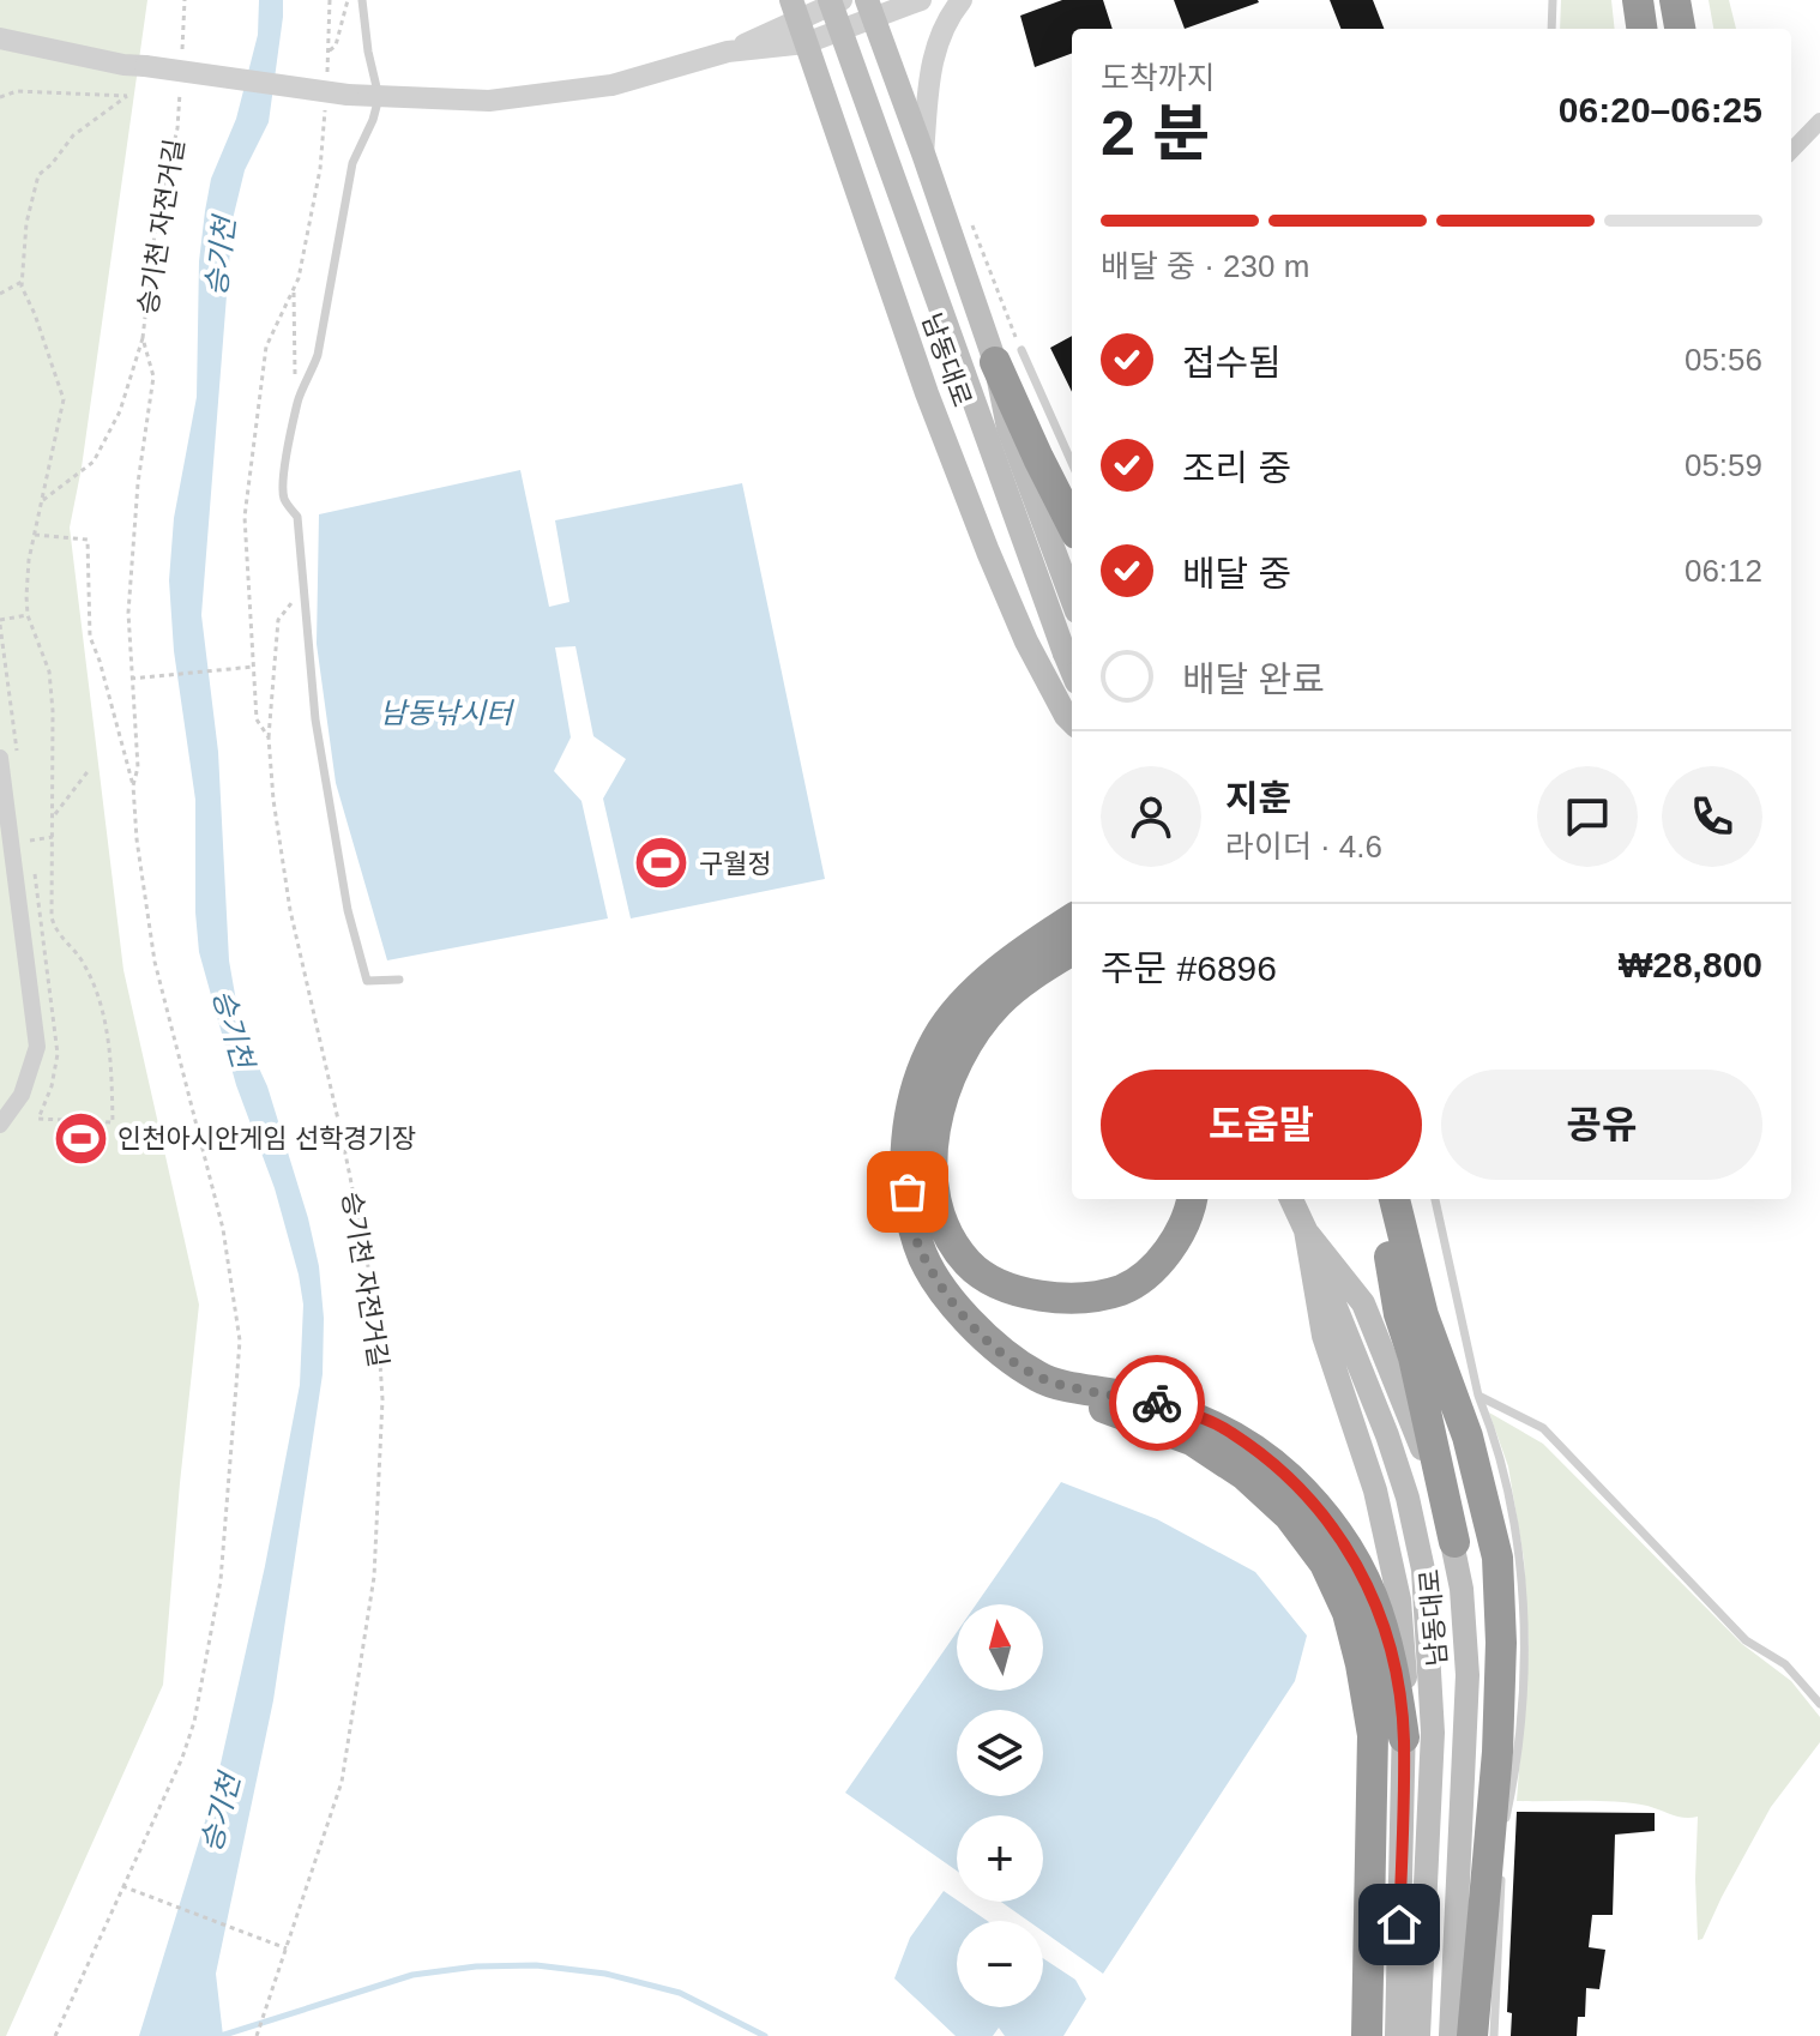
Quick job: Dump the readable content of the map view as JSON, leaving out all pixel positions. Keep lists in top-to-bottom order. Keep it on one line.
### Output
{"streets":{"main road":["남동대로"],"path":["승기천 자전거길"]},"water":["승기천","남동낚시터"],"places":{"sports":["구월정","인천아시안게임 선학경기장"]},"north":"top","page":{"heading":["2 분","도착까지","06:20–06:25"],"panel":["지훈","라이더 · 4.6","주문 #6896","₩28,800"],"bar":"배달 중 · 230 m","list":[["접수됨","05:56"],["조리 중","05:59"],["배달 중","06:12"],"배달 완료"],"buttons":["도움말","공유"],"map_buttons":["+","−"]}}
